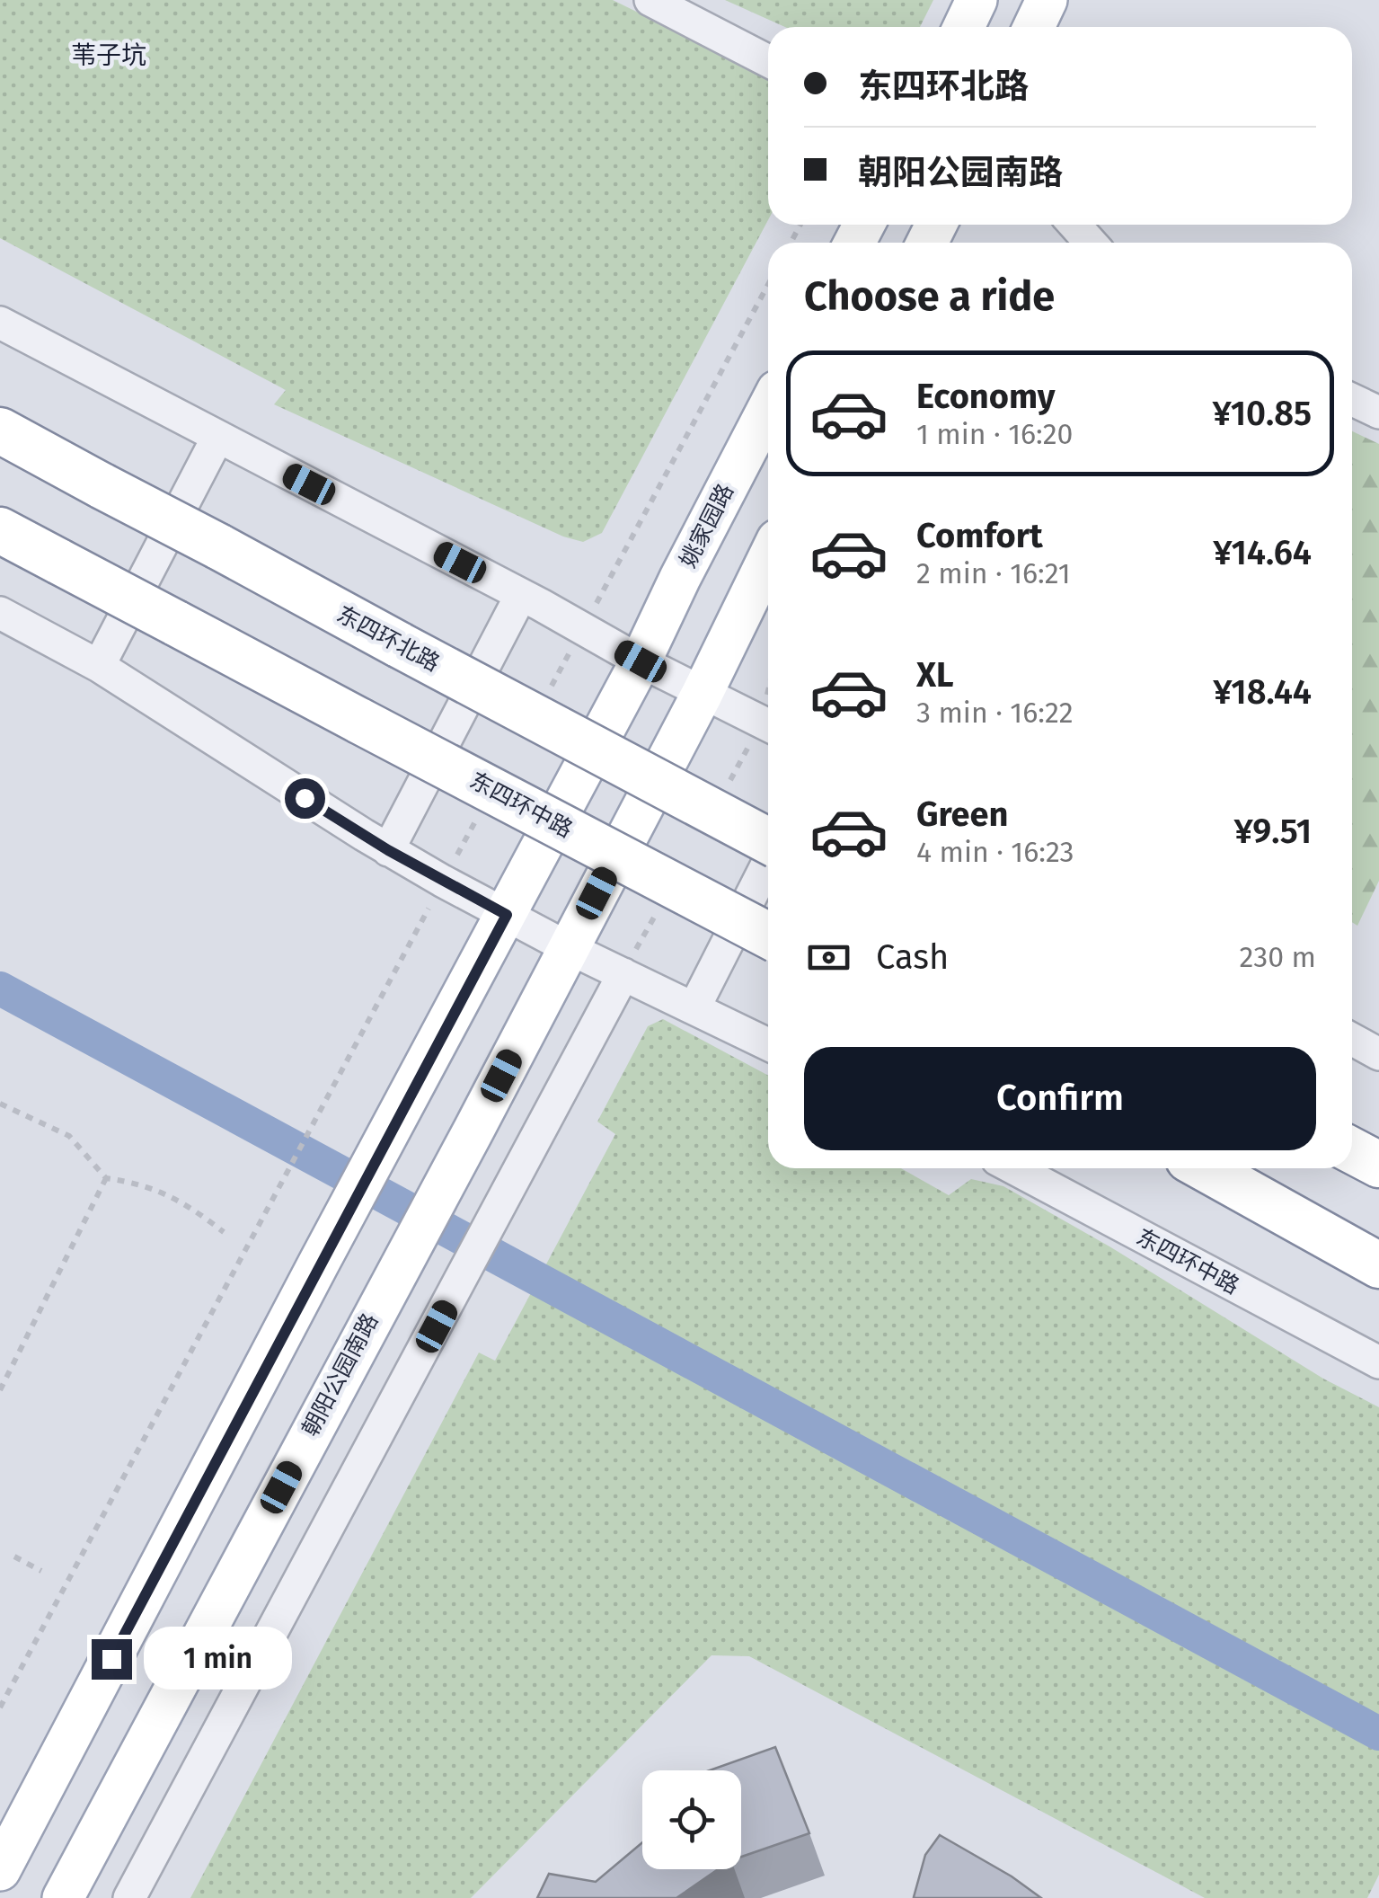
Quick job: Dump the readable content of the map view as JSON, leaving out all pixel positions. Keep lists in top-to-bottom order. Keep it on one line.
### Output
{"streets":{"highway":["东四环北路","东四环中路"],"main road":["姚家园路","朝阳公园南路"]},"districts":["苇子坑"],"page":{"banner":["东四环北路","朝阳公园南路"],"heading":"Choose a ride","list":[{"name":"Economy","note":"1 min · 16:20","value":"¥10.85"},{"name":"Comfort","note":"2 min · 16:21","value":"¥14.64"},{"name":"XL","note":"3 min · 16:22","value":"¥18.44"},{"name":"Green","note":"4 min · 16:23","value":"¥9.51"}],"pay":["Cash","230 m"],"buttons":"Confirm","bubble":"1 min"}}
